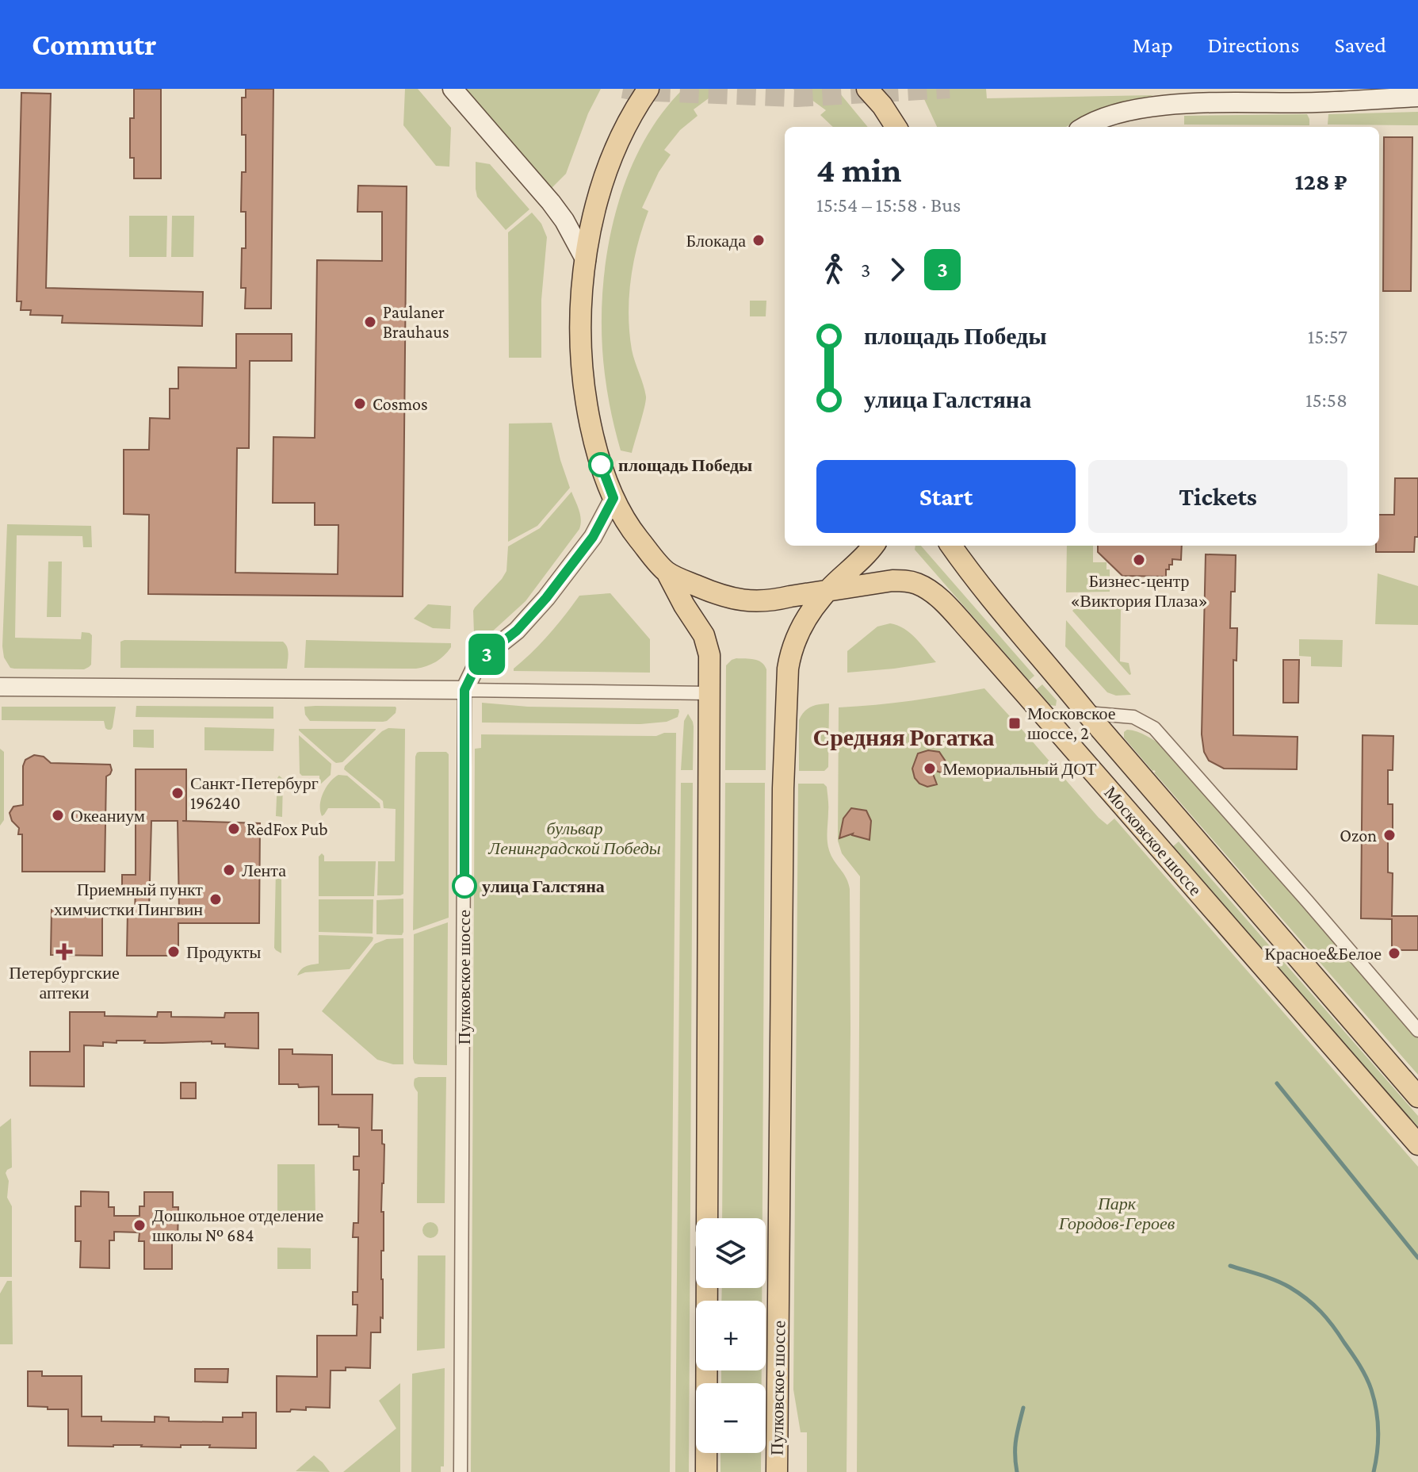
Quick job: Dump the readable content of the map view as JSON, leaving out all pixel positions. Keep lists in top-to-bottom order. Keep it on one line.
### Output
{"streets":{"main road":["Московское шоссе","Пулковское шоссе"]},"crossings":[["Московское шоссе","Пулковское шоссе"]],"districts":["Средняя Рогатка"],"parks":["бульвар Ленинградской Победы","Парк Городов-Героев"],"places":{"other":["Блокада","Paulaner Brauhaus","Cosmos","площадь Победы","Бизнес-центр «Виктория Плаза»","Мемориальный ДОТ","Санкт-Петербург 196240","Океаниум","RedFox Pub","Ozon","Лента","улица Галстяна","Приемный пункт химчистки Пингвин","Продукты","Красное&Белое","Дошкольное отделение школы № 684"],"transit":["Московское шоссе, 2"],"health":["Петербургские аптеки"]},"lines":["bus line 3"],"page":{"header":"Commutr","nav":["Map","Directions","Saved"],"on_map":"3","heading":["4 min","15:54 – 15:58 · Bus","128 ₽"],"legs":["3","3"],"list":[{"name":"площадь Победы","value":"15:57"},{"name":"улица Галстяна","value":"15:58"}],"buttons":["Start","Tickets"],"map_buttons":["+","−"]}}
